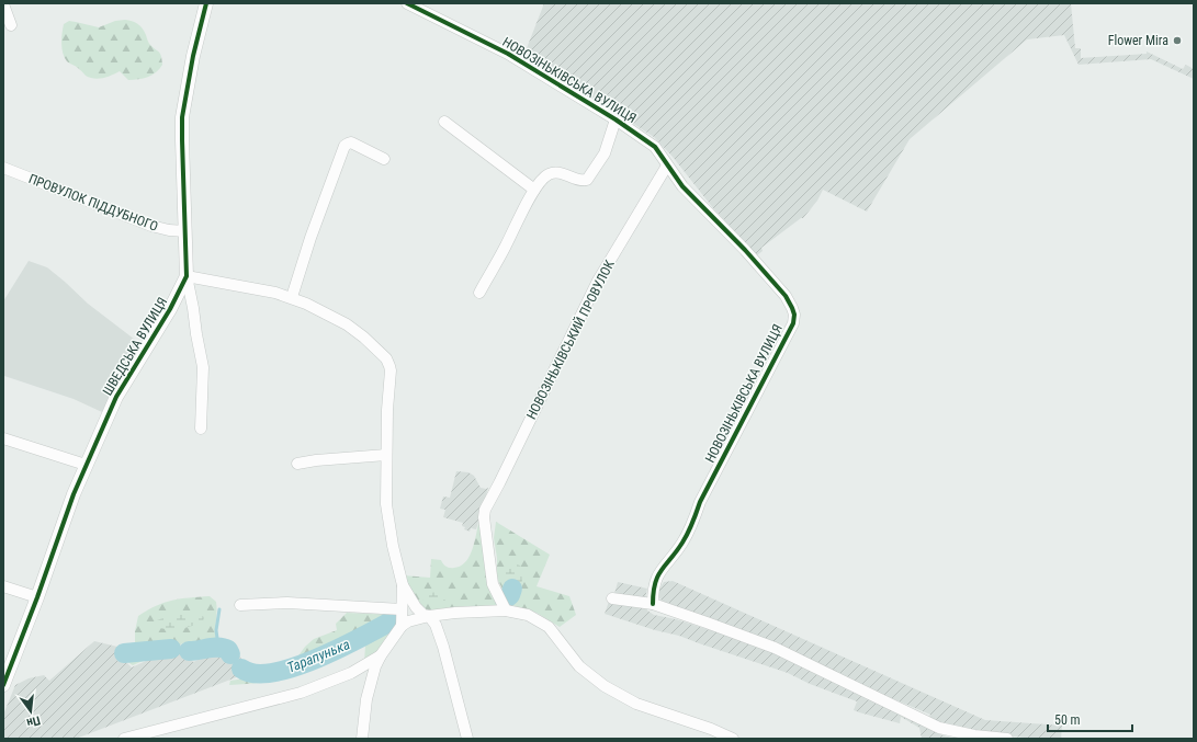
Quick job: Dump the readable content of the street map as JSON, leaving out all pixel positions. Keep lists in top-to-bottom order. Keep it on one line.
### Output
{"streets":{"street":["НОВОЗІНЬКІВСЬКА ВУЛИЦЯ","ПРОВУЛОК ПІДДУБНОГО","НОВОЗІНЬКІВСЬКИЙ ПРОВУЛОК","ШВЕДСЬКА ВУЛИЦЯ"]},"crossings":[["НОВОЗІНЬКІВСЬКА ВУЛИЦЯ","НОВОЗІНЬКІВСЬКИЙ ПРОВУЛОК"],["ПРОВУЛОК ПІДДУБНОГО","ШВЕДСЬКА ВУЛИЦЯ"]],"water":["Тарапунька"],"places":["Flower Mira"],"scale_bar":"50 m","north":"bottom"}
